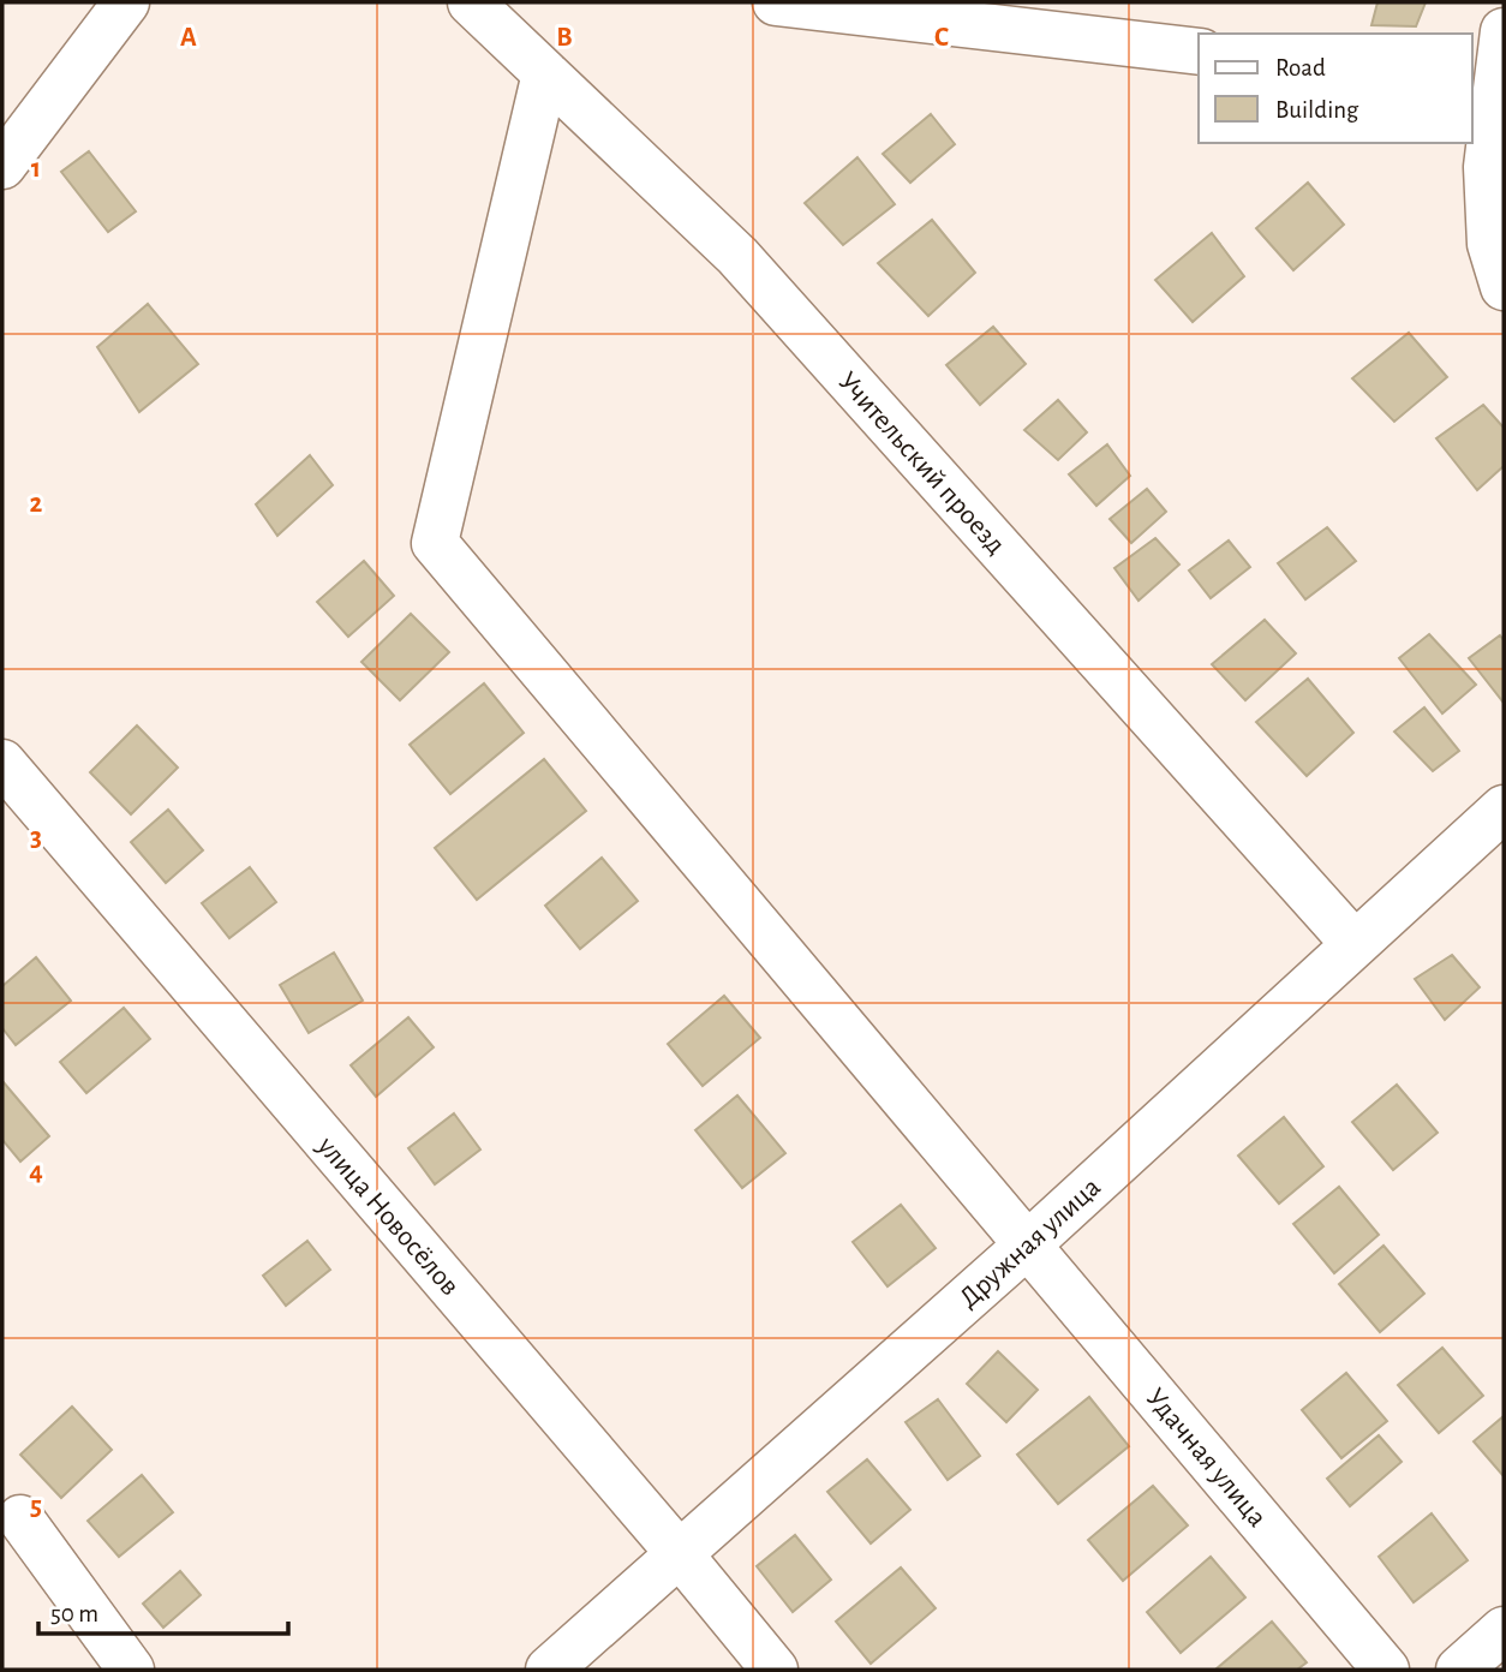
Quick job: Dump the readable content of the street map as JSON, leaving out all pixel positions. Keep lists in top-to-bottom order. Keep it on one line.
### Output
{"streets":{"street":["Учительский проезд","улица Новосёлов","Дружная улица","Удачная улица"]},"crossings":[["Учительский проезд","Дружная улица"],["Учительский проезд","Удачная улица"],["улица Новосёлов","Дружная улица"],["Дружная улица","Удачная улица"]],"legend":["Road","Building"],"scale_bar":"50 m","grid":{"columns":["A","B","C"],"rows":["1","2","3","4","5"]}}
